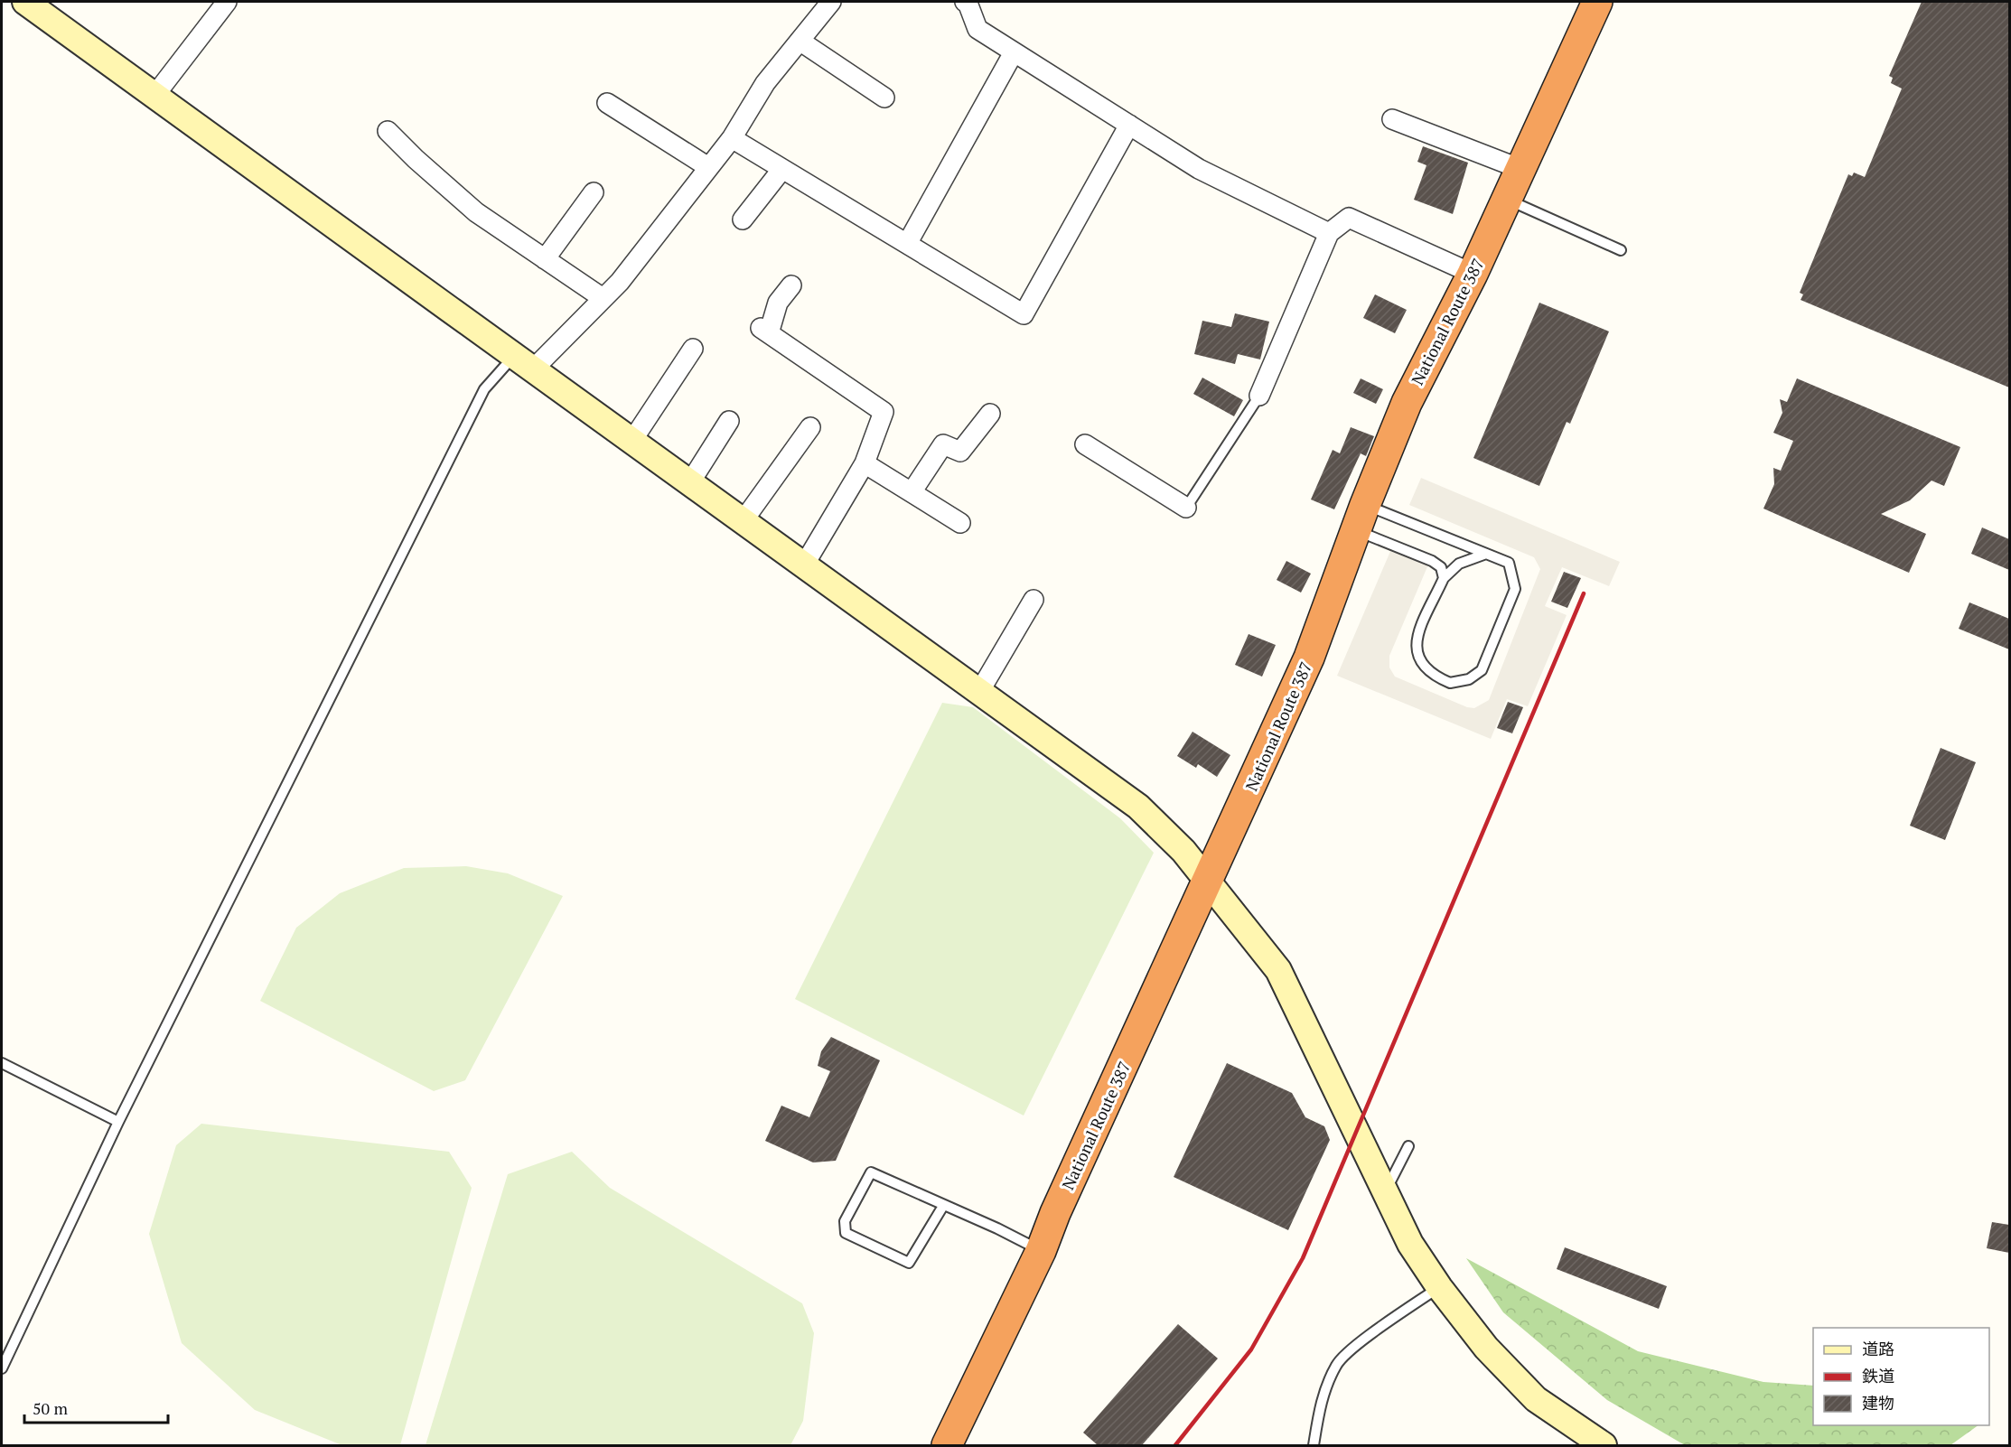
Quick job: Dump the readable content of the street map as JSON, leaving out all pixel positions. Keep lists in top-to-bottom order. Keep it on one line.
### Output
{"streets":{"highway":["National Route 387"]},"legend":["道路","鉄道","建物"],"scale_bar":"50 m"}
